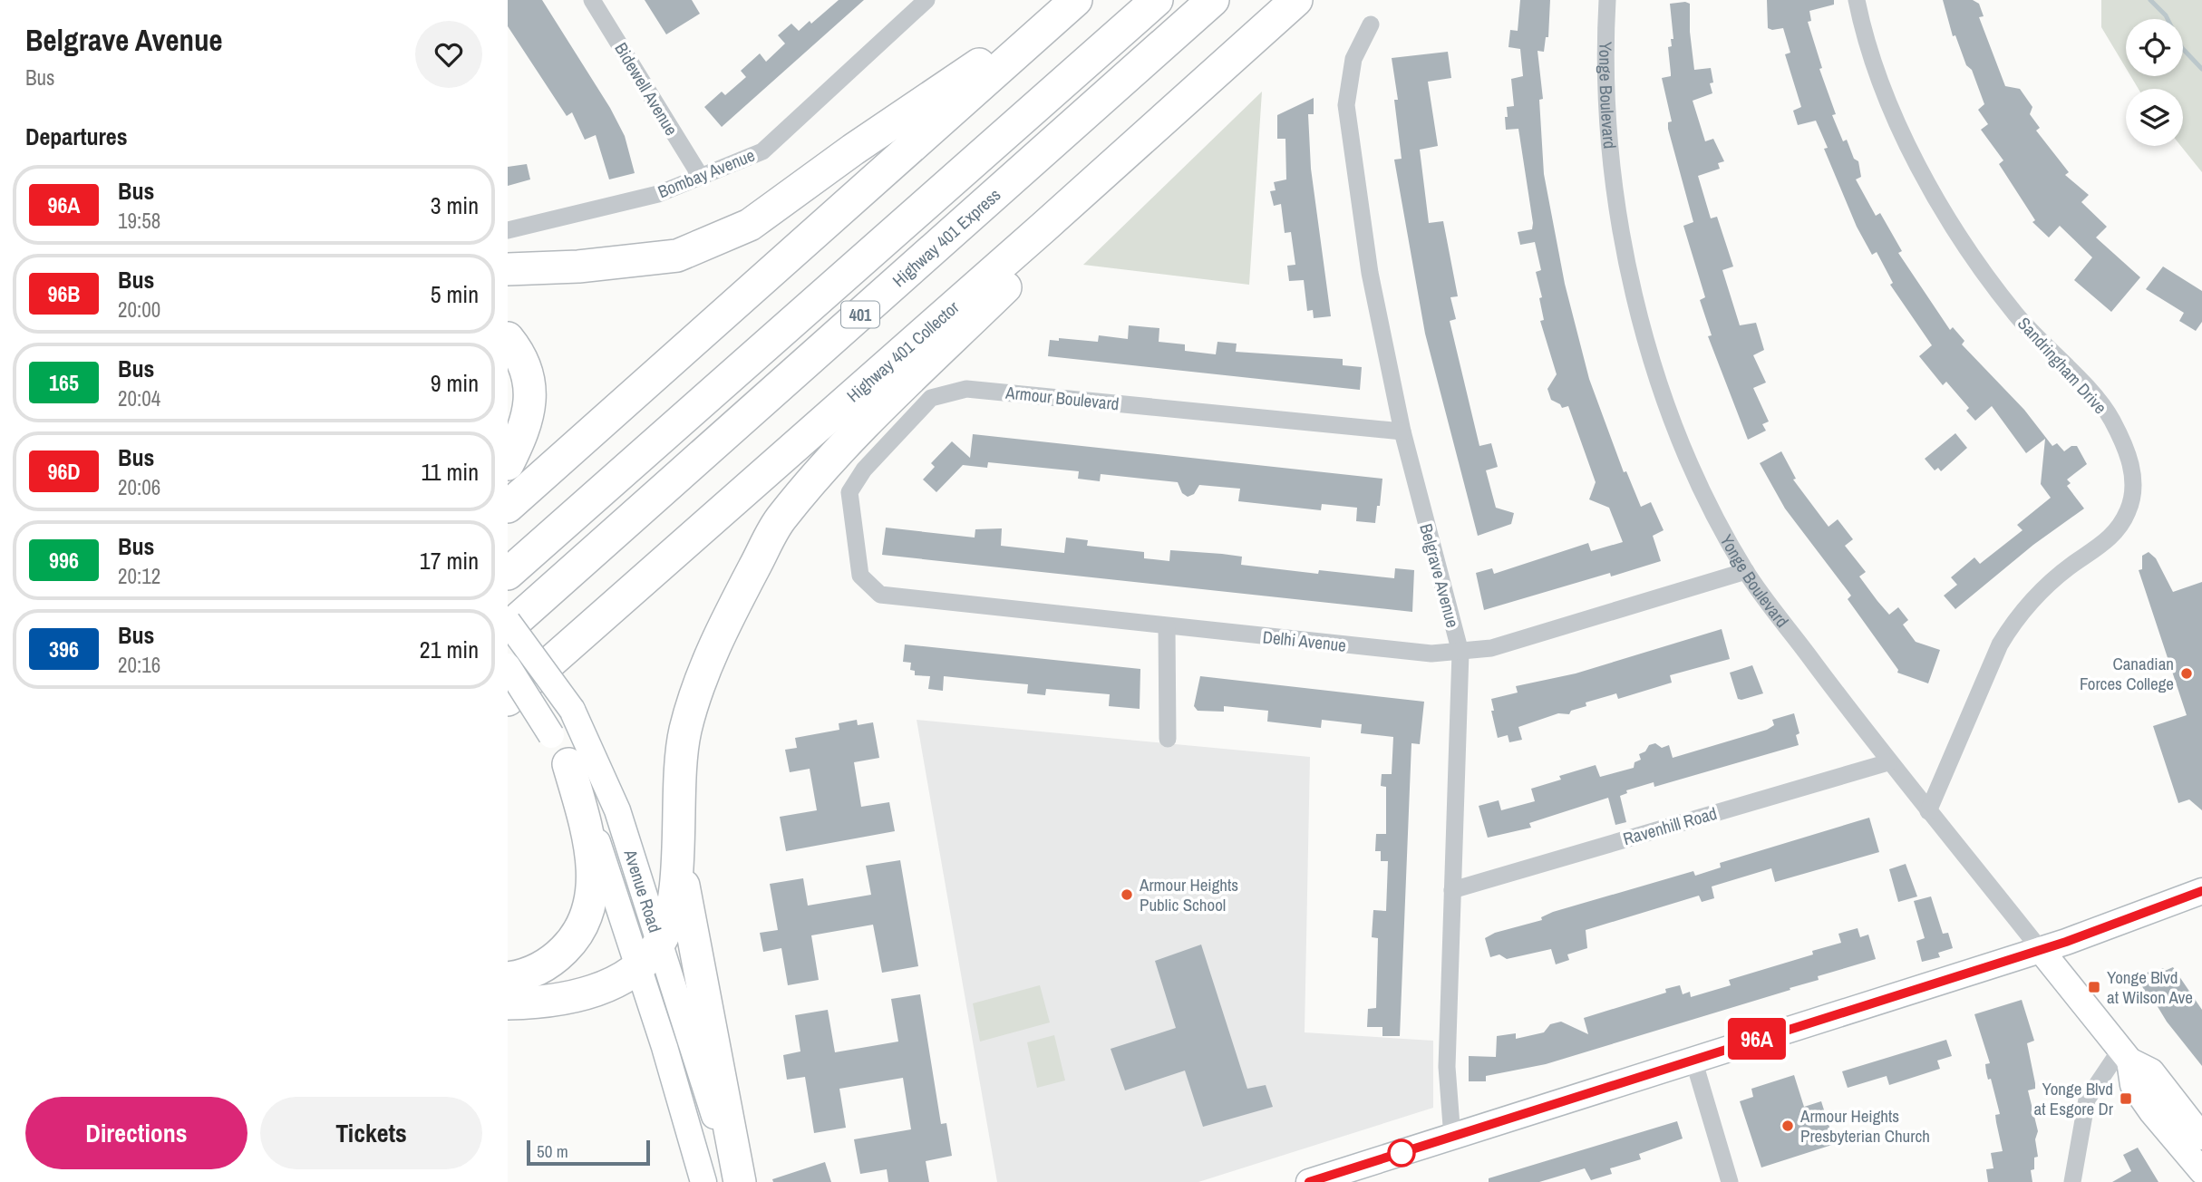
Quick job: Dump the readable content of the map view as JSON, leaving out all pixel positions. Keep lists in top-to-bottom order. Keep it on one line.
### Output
{"streets":{"highway":["Highway 401 Express","401","Highway 401 Collector"],"main road":["Yonge Boulevard","Avenue Road"],"street":["Bidewell Avenue","Bombay Avenue","Sandringham Drive","Armour Boulevard","Belgrave Avenue","Delhi Avenue","Ravenhill Road"]},"crossings":[["Bidewell Avenue","Bombay Avenue"],["Yonge Boulevard","Sandringham Drive"],["Yonge Boulevard","Delhi Avenue"],["Yonge Boulevard","Ravenhill Road"],["Highway 401 Collector","Avenue Road"],["Armour Boulevard","Belgrave Avenue"],["Armour Boulevard","Delhi Avenue"],["Belgrave Avenue","Delhi Avenue"],["Belgrave Avenue","Ravenhill Road"]],"places":{"other":["Canadian Forces College","Armour Heights Public School","Armour Heights Presbyterian Church"],"transit":["Yonge Blvd at Wilson Ave","Yonge Blvd at Esgore Dr"]},"lines":["bus line 96A"],"scale_bar":"50 m","page":{"heading":[["Belgrave Avenue","Bus"],"Departures"],"on_map":"96A","list":[{"mark":"96A","name":"Bus","note":"19:58","value":"3 min"},{"mark":"96B","name":"Bus","note":"20:00","value":"5 min"},{"mark":"165","name":"Bus","note":"20:04","value":"9 min"},{"mark":"96D","name":"Bus","note":"20:06","value":"11 min"},{"mark":"996","name":"Bus","note":"20:12","value":"17 min"},{"mark":"396","name":"Bus","note":"20:16","value":"21 min"}],"buttons":["Directions","Tickets"],"scale":"50 m"}}
